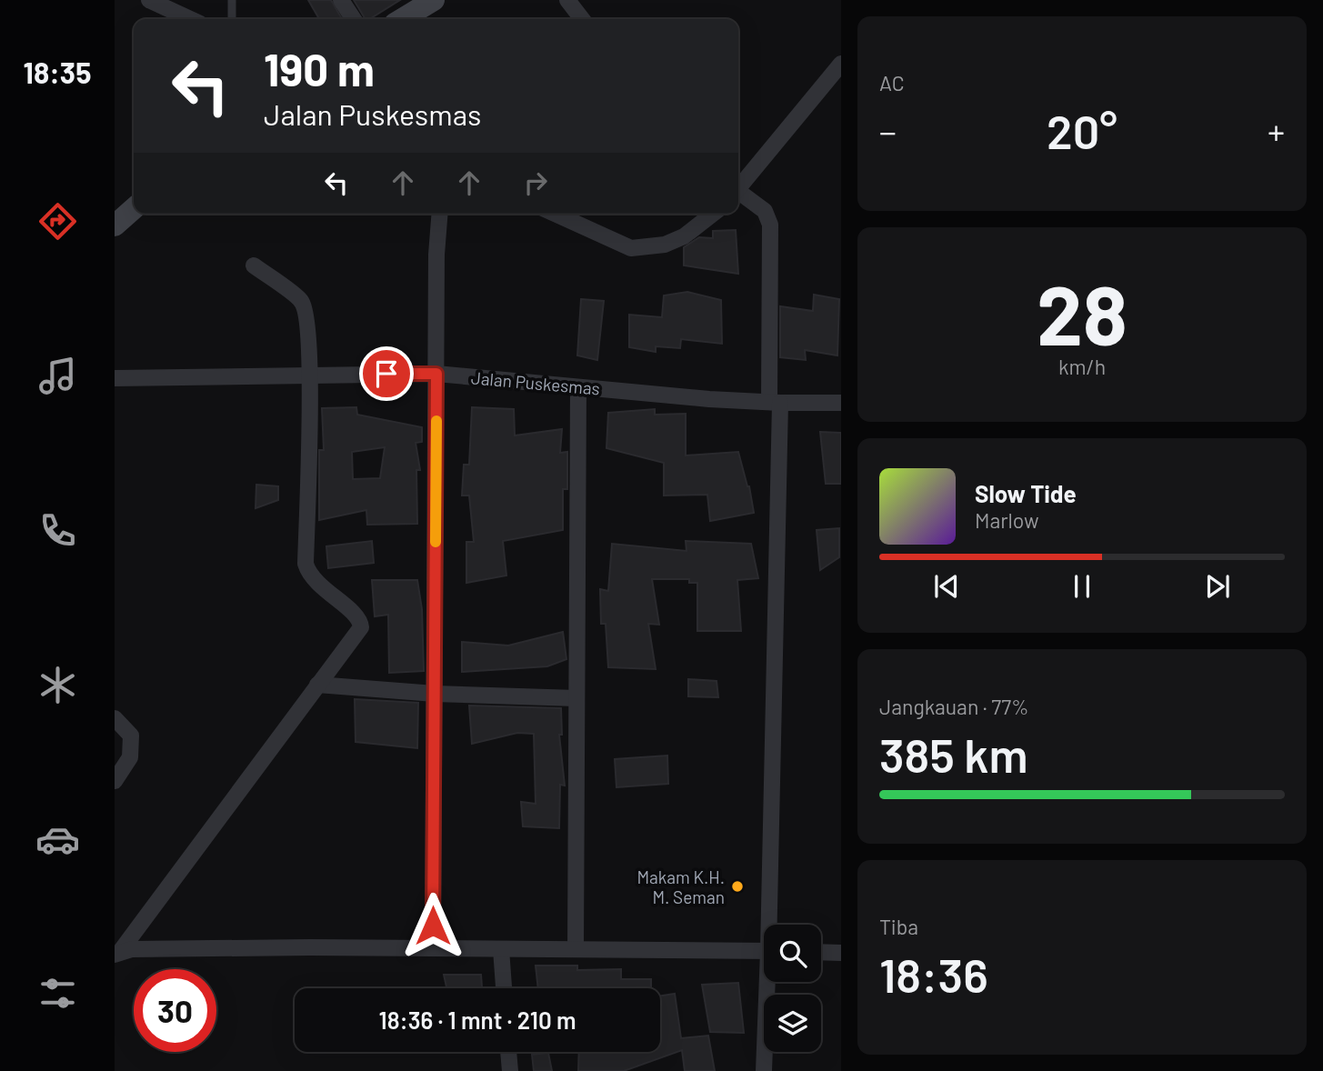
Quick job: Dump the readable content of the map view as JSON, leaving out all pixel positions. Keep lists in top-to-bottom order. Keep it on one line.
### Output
{"streets":{"street":["Jalan Puskesmas"]},"places":["Makam K.H. M. Seman"],"page":{"tabs":"18:35","tile":["AC",["28","km/h"],["Jangkauan · 77%","385 km"],["Tiba","18:36"]],"turn":["190 m","Jalan Puskesmas"],"heat":["−","20°","+"],"song":["Slow Tide","Marlow"],"limit":"30","trip":"18:36 · 1 mnt · 210 m"}}
